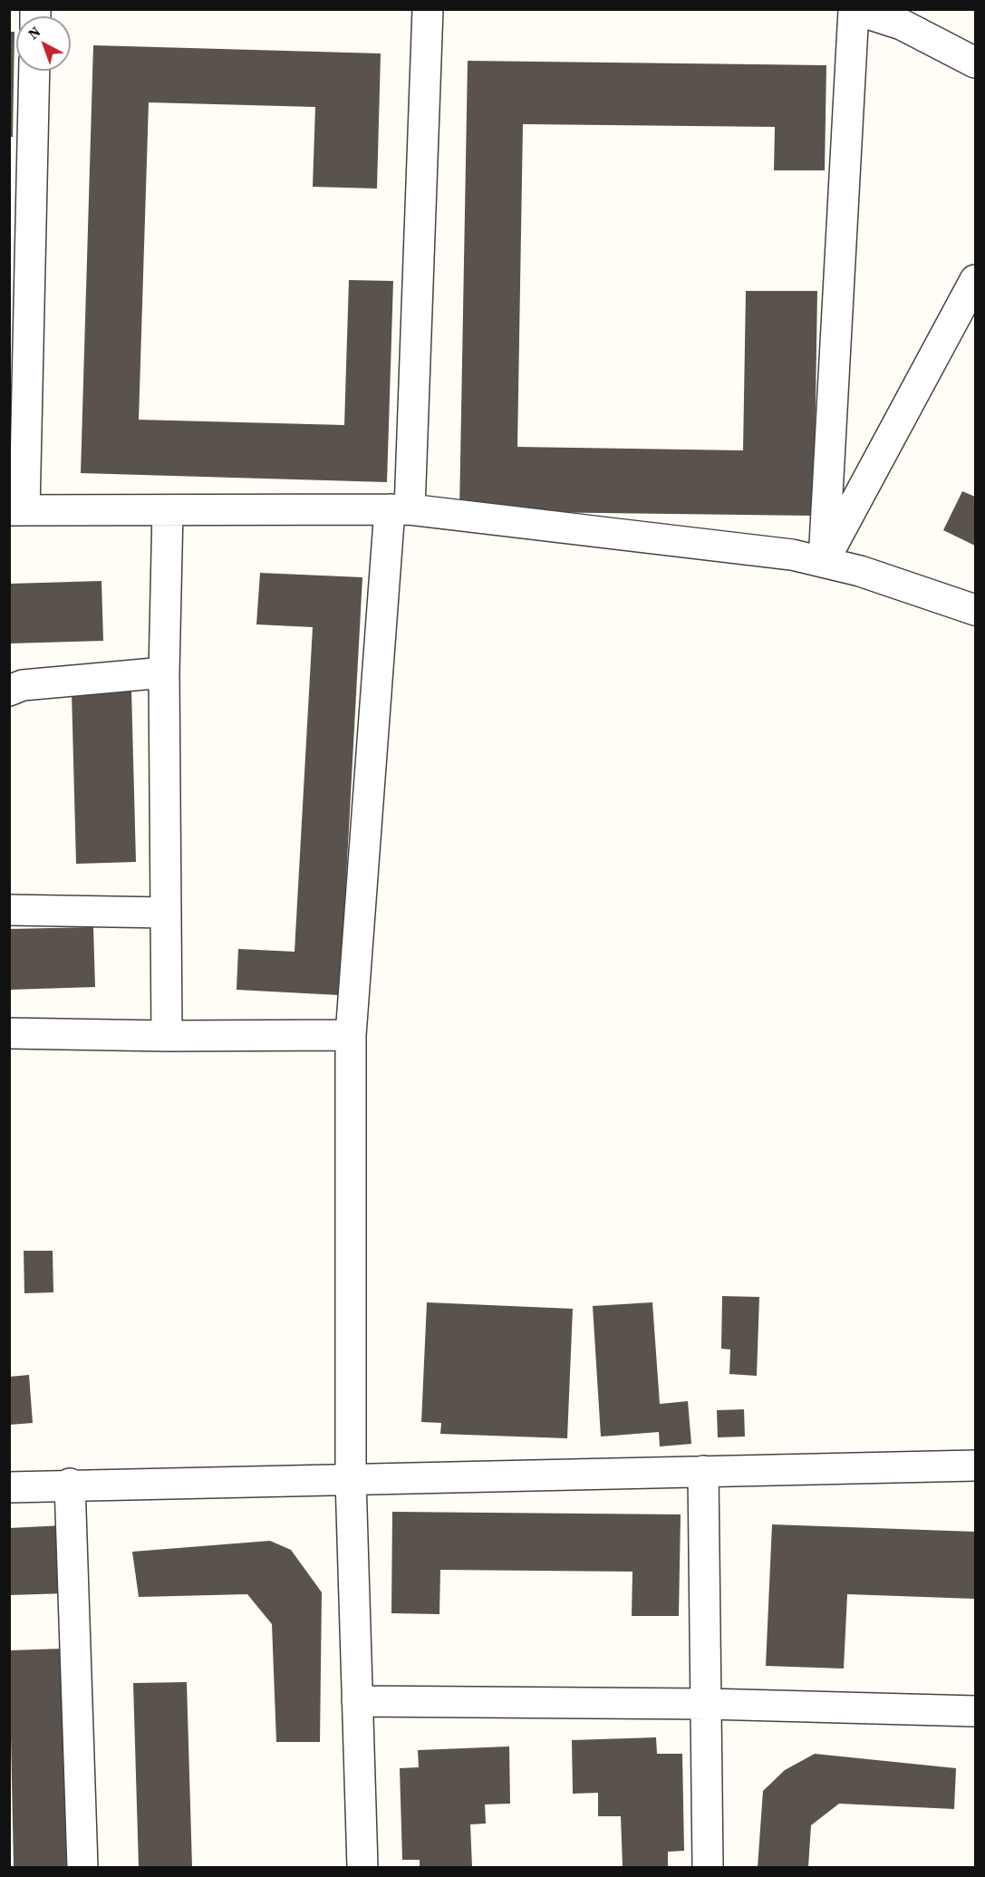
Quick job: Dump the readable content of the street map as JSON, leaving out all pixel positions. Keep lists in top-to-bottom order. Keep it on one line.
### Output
{"north":"top left"}
